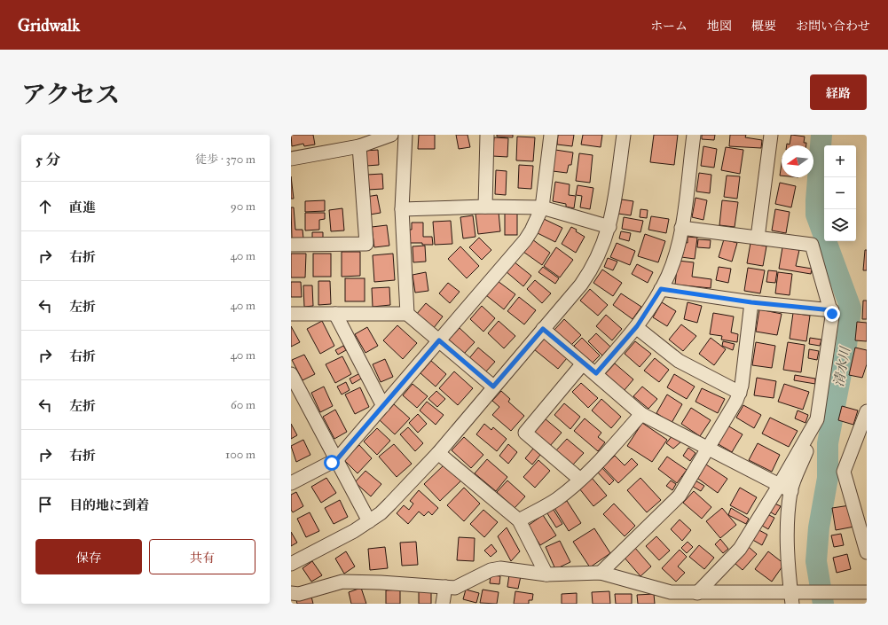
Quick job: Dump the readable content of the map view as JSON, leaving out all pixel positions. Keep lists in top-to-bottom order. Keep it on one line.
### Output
{"water":["清水川"],"north":"left","page":{"header":"Gridwalk","nav":["ホーム","地図","概要","お問い合わせ"],"title":"アクセス","buttons":["経路",["保存","共有"]],"heading":["5 分","徒歩 · 370 m"],"map_buttons":["+","−"],"list":[["直進","90 m"],["右折","40 m"],["左折","40 m"],["右折","40 m"],["左折","60 m"],["右折","100 m"],"目的地に到着"]}}
